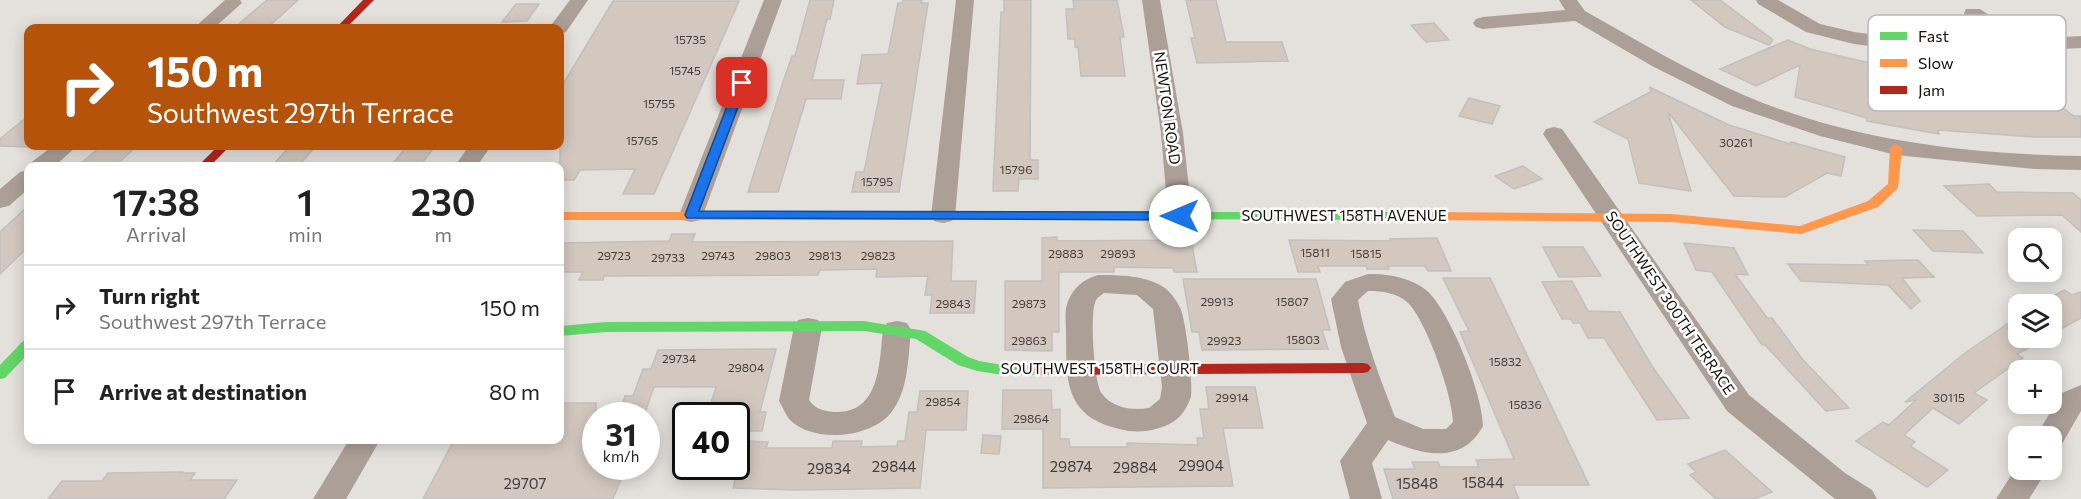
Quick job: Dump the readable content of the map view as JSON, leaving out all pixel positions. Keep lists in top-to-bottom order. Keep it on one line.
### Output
{"streets":{"street":["NEWTON ROAD","SOUTHWEST 158TH AVENUE","SOUTHWEST 300TH TERRACE","SOUTHWEST 158TH COURT"]},"crossings":[["NEWTON ROAD","SOUTHWEST 158TH AVENUE"],["SOUTHWEST 158TH AVENUE","SOUTHWEST 300TH TERRACE"]],"house_numbers":["15735","15745","15755","15765","30261","15796","15795","15811","29883","29893","15815","29723","29743","29803","29813","29823","29733","29913","15807","29843","29873","15803","29863","29923","29734","15832","29804","29914","30115","29854","15836","29864","29904","29844","29874","29884","29834","15844","29707","15848"],"legend":["Fast","Slow","Jam"],"page":{"turn":["150 m","Southwest 297th Terrace"],"eta":["17:38","Arrival","1","min","230","m"],"map_buttons":["+","−"],"list":[{"name":"Turn right","note":"Southwest 297th Terrace","value":"150 m"},{"name":"Arrive at destination","value":"80 m"}],"speed":"31 km/h","limit":"40"}}
